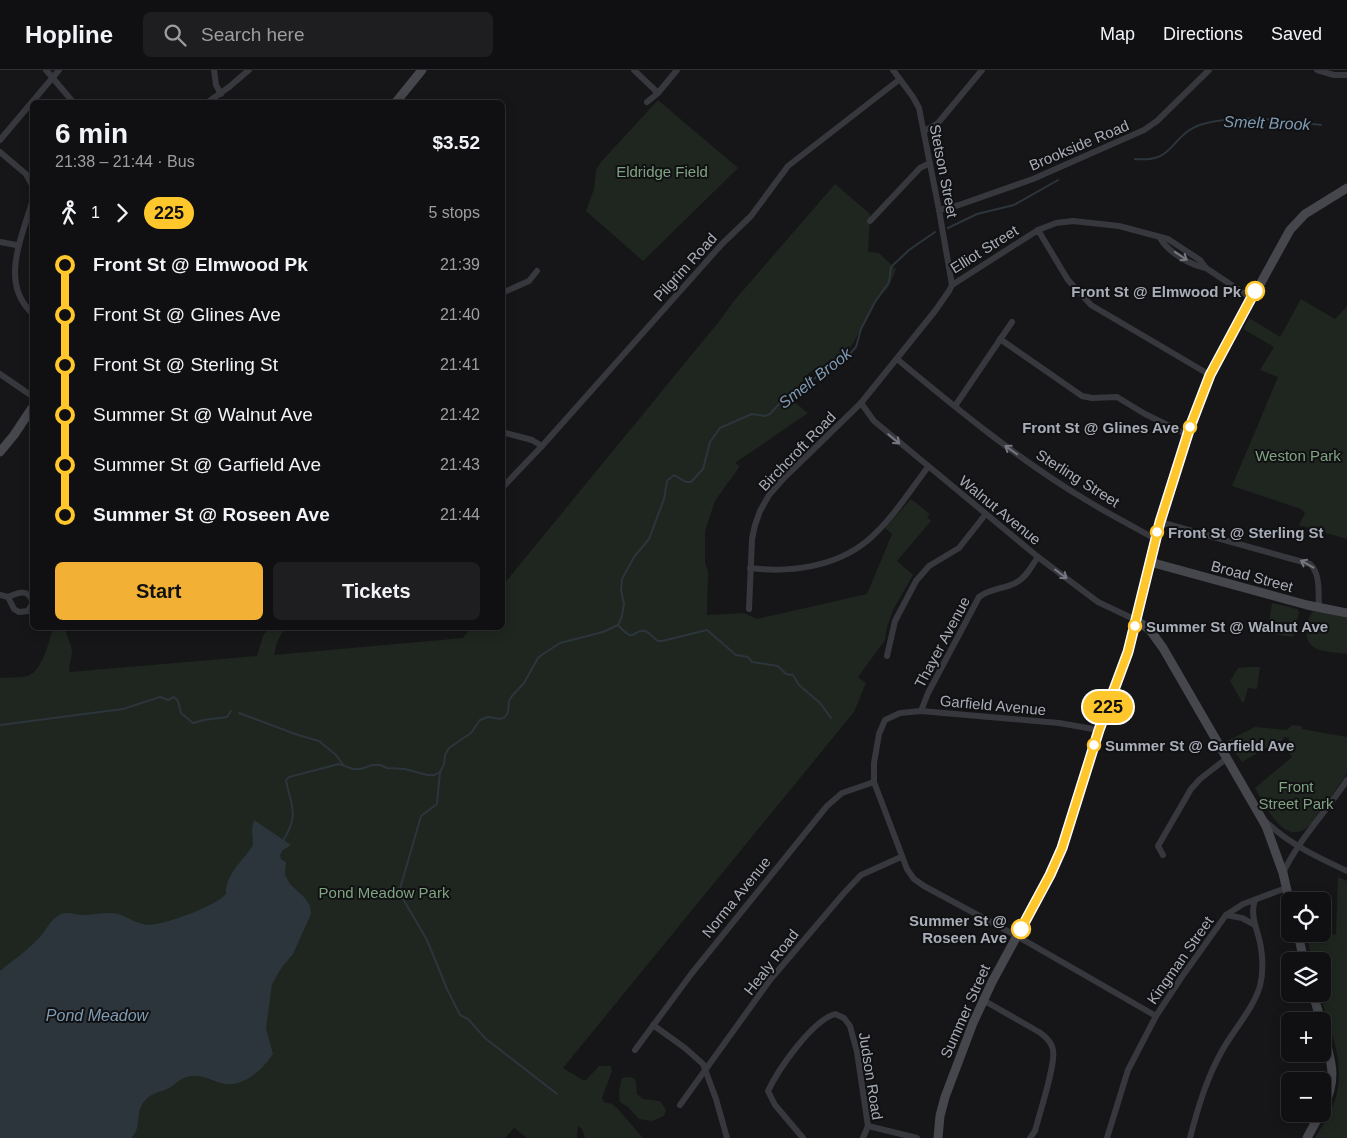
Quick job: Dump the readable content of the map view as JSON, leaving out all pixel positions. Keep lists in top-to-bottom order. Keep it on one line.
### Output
{"streets":{"street":["Brookside Road","Stetson Street","Elliot Street","Pilgrim Road","Birchcroft Road","Sterling Street","Walnut Avenue","Broad Street","Thayer Avenue","Garfield Avenue","Norma Avenue","Kingman Street","Healy Road","Summer Street","Judson Road"]},"crossings":[["Brookside Road","Stetson Street"],["Stetson Street","Elliot Street"],["Stetson Street","Pilgrim Road"],["Elliot Street","Birchcroft Road"],["Elliot Street","Sterling Street"],["Elliot Street","Walnut Avenue"],["Elliot Street","Summer Street"],["Birchcroft Road","Walnut Avenue"],["Sterling Street","Summer Street"],["Walnut Avenue","Thayer Avenue"],["Walnut Avenue","Summer Street"],["Broad Street","Summer Street"],["Thayer Avenue","Garfield Avenue"],["Garfield Avenue","Norma Avenue"],["Garfield Avenue","Kingman Street"],["Garfield Avenue","Summer Street"],["Norma Avenue","Kingman Street"],["Kingman Street","Healy Road"],["Kingman Street","Summer Street"]],"one_way":["Sterling Street","Walnut Avenue"],"water":["Smelt Brook","Pond Meadow"],"parks":["Eldridge Field","Weston Park","Front Street Park","Pond Meadow Park"],"places":["Front St @ Elmwood Pk","Front St @ Glines Ave","Front St @ Sterling St","Summer St @ Walnut Ave","Summer St @ Garfield Ave","Summer St @ Roseen Ave"],"lines":["bus line 225"],"page":{"header":"Hopline","search":"Search here","nav":["Map","Directions","Saved"],"on_map":"225","heading":["6 min","21:38 – 21:44 · Bus","$3.52"],"legs":["1","225","5 stops"],"list":[{"name":"Front St @ Elmwood Pk","value":"21:39"},{"name":"Front St @ Glines Ave","value":"21:40"},{"name":"Front St @ Sterling St","value":"21:41"},{"name":"Summer St @ Walnut Ave","value":"21:42"},{"name":"Summer St @ Garfield Ave","value":"21:43"},{"name":"Summer St @ Roseen Ave","value":"21:44"}],"buttons":["Start","Tickets"],"map_buttons":["+","−"]}}
